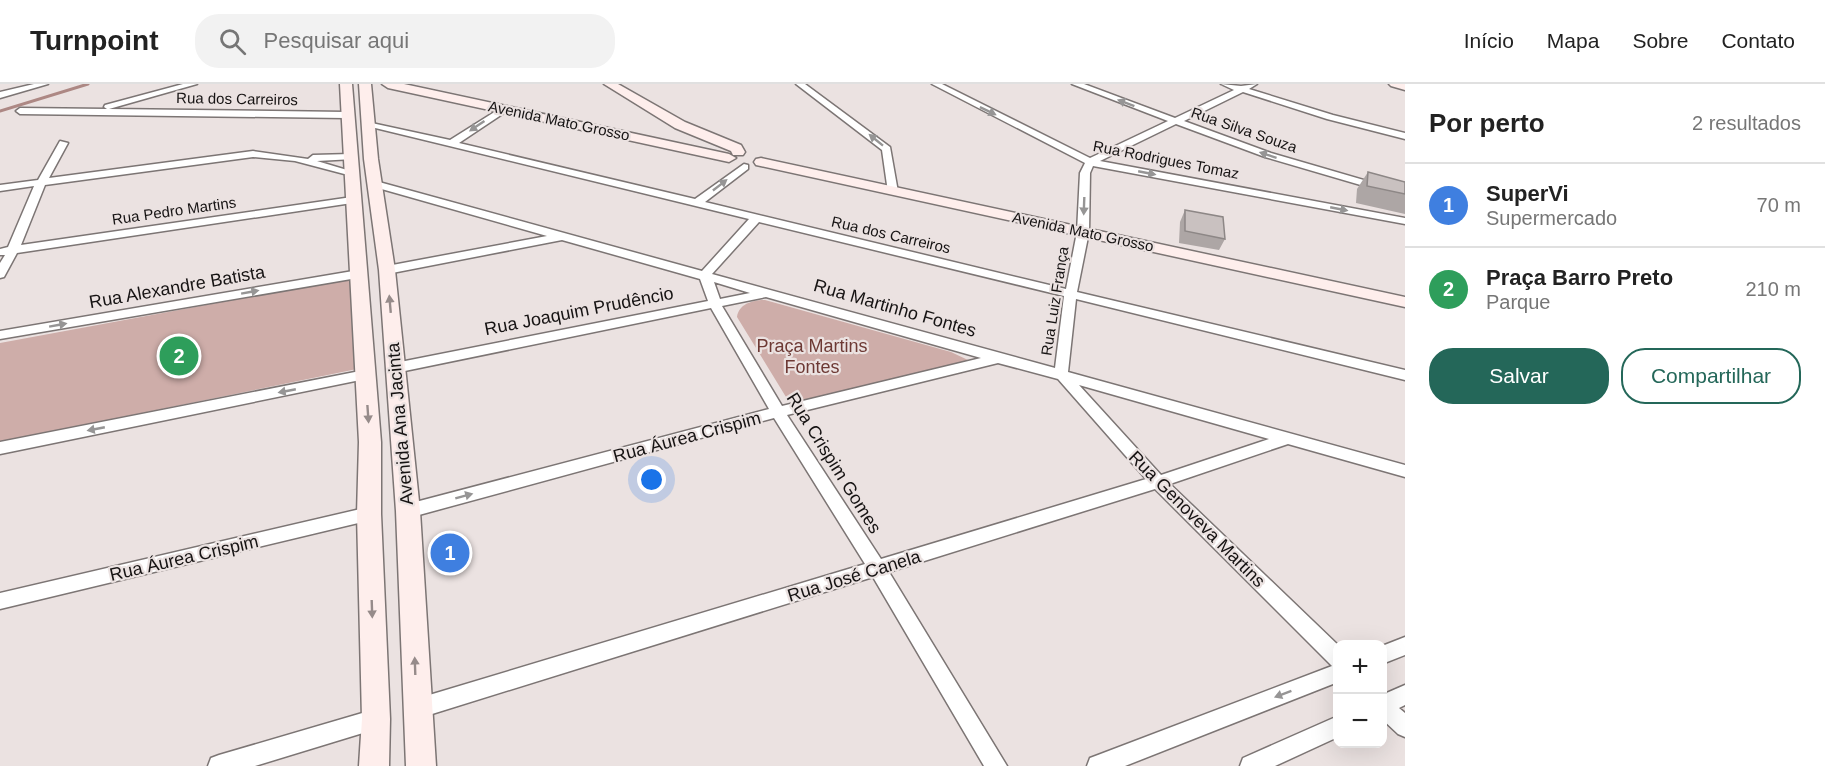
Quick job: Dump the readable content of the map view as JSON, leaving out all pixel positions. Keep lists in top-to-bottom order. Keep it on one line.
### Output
{"streets":{"main road":["Avenida Mato Grosso","Avenida Ana Jacinta"],"street":["Rua dos Carreiros","Rua Silva Souza","Rua Rodrigues Tomaz","Rua Pedro Martins","Rua Alexandre Batista","Rua Luiz França","Rua Martinho Fontes","Rua Joaquim Prudêncio","Rua Áurea Crispim","Rua Crispim Gomes","Rua Genoveva Martins","Rua José Canela"]},"crossings":[["Rua dos Carreiros","Rua Luiz França"],["Rua dos Carreiros","Avenida Ana Jacinta"],["Avenida Mato Grosso","Rua Luiz França"],["Rua Rodrigues Tomaz","Rua Luiz França"],["Rua Pedro Martins","Avenida Ana Jacinta"],["Rua Alexandre Batista","Avenida Ana Jacinta"],["Rua Luiz França","Rua Martinho Fontes"],["Rua Luiz França","Rua Genoveva Martins"],["Rua Martinho Fontes","Rua Joaquim Prudêncio"],["Rua Martinho Fontes","Avenida Ana Jacinta"],["Rua Martinho Fontes","Rua Áurea Crispim"],["Rua Martinho Fontes","Rua Crispim Gomes"],["Rua Martinho Fontes","Rua Genoveva Martins"],["Rua Martinho Fontes","Rua José Canela"],["Rua Joaquim Prudêncio","Avenida Ana Jacinta"],["Rua Joaquim Prudêncio","Rua Crispim Gomes"],["Avenida Ana Jacinta","Rua Áurea Crispim"],["Avenida Ana Jacinta","Rua José Canela"],["Rua Áurea Crispim","Rua Crispim Gomes"],["Rua Crispim Gomes","Rua José Canela"],["Rua Genoveva Martins","Rua José Canela"]],"one_way":["Rua Áurea Crispim"],"parks":["Praça Martins Fontes"],"page":{"header":"Turnpoint","search":"Pesquisar aqui","nav":["Início","Mapa","Sobre","Contato"],"heading":["Por perto","2 resultados"],"list":[{"mark":"1","name":"SuperVi","note":"Supermercado","value":"70 m"},{"mark":"2","name":"Praça Barro Preto","note":"Parque","value":"210 m"}],"buttons":["Salvar","Compartilhar"],"pins":["2","1"],"map_buttons":["+","−"]}}
